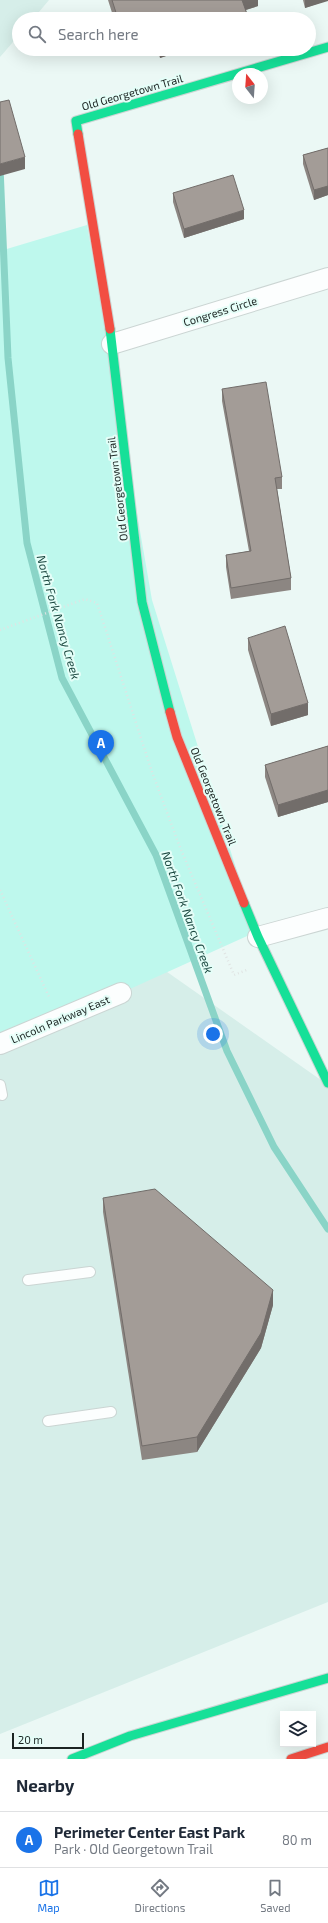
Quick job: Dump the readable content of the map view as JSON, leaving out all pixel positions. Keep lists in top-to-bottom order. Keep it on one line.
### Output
{"streets":{"main road":["Old Georgetown Trail"],"street":["Congress Circle","Lincoln Parkway East"]},"crossings":[["Old Georgetown Trail","Congress Circle"]],"water":["North Fork Nancy Creek"],"scale_bar":"20 m","north":"top","page":{"search":"Search here","pins":"A","scale":"20 m","heading":"Nearby","list":[{"mark":"A","name":"Perimeter Center East Park","note":"Park · Old Georgetown Trail","value":"80 m"}],"nav":["Map","Directions","Saved"]}}
